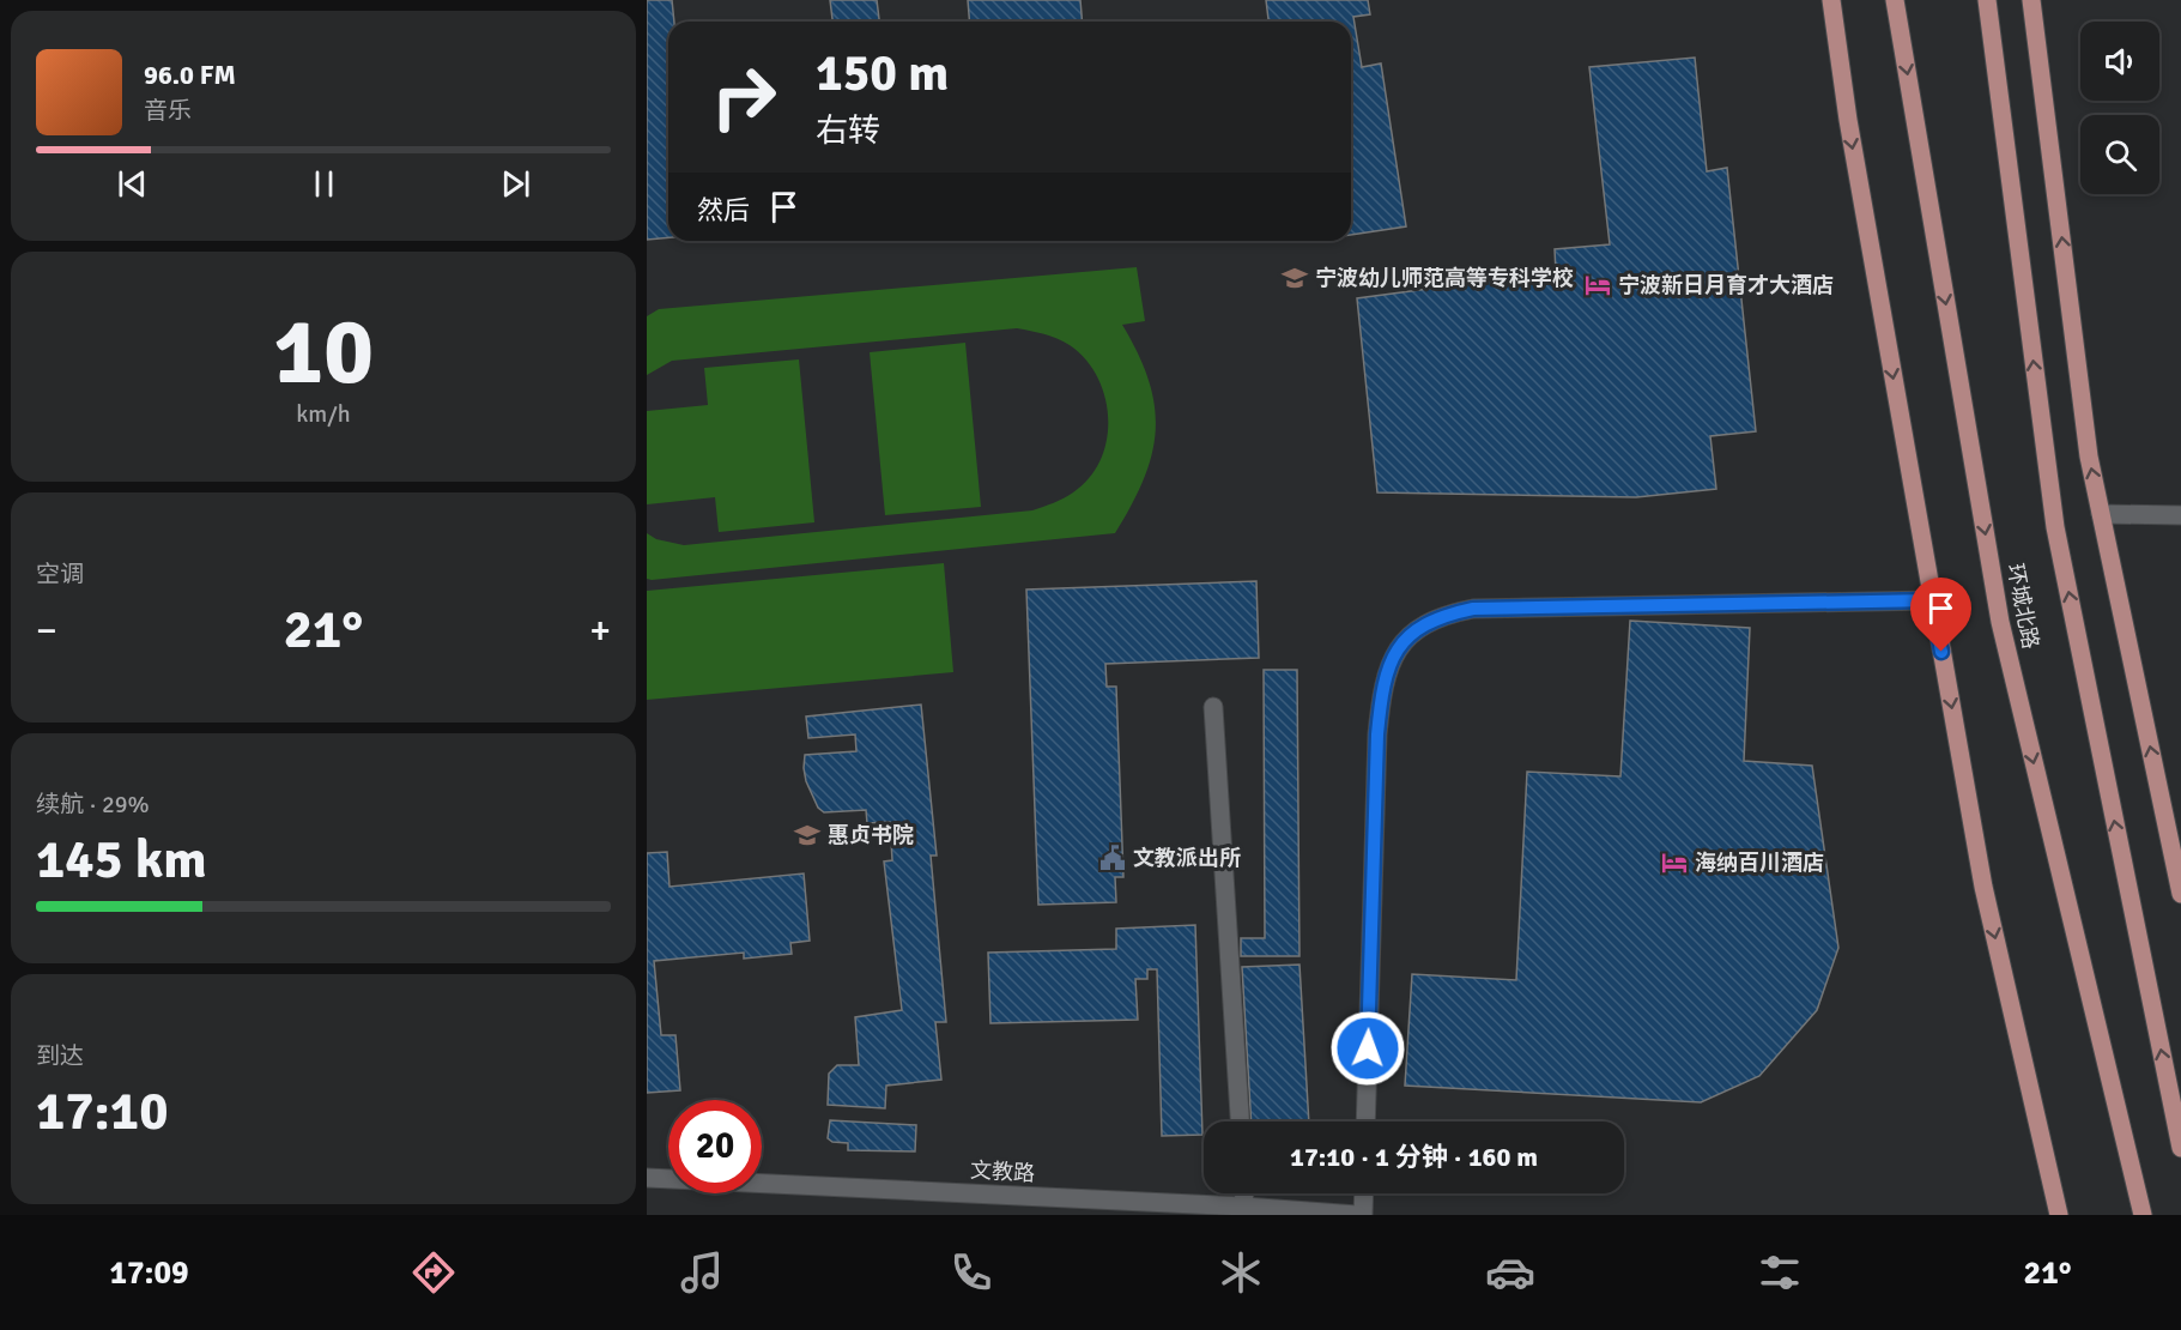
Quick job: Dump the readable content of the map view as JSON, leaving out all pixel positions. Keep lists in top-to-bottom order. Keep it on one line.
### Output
{"streets":{"main road":["环城北路"],"street":["文教路"]},"places":{"school or university":["宁波幼儿师范高等专科学校","惠贞书院"],"hotel":["宁波新日月育才大酒店","海纳百川酒店"],"public building":["文教派出所"]},"page":{"turn":["150 m","右转"],"song":["96.0 FM","音乐"],"then":"然后","tile":[["10","km/h"],"空调",["续航 · 29%","145 km"],["到达","17:10"]],"heat":["−","21°","+"],"limit":"20","trip":"17:10 · 1 分钟 · 160 m","tabs":["17:09","21°"]}}
